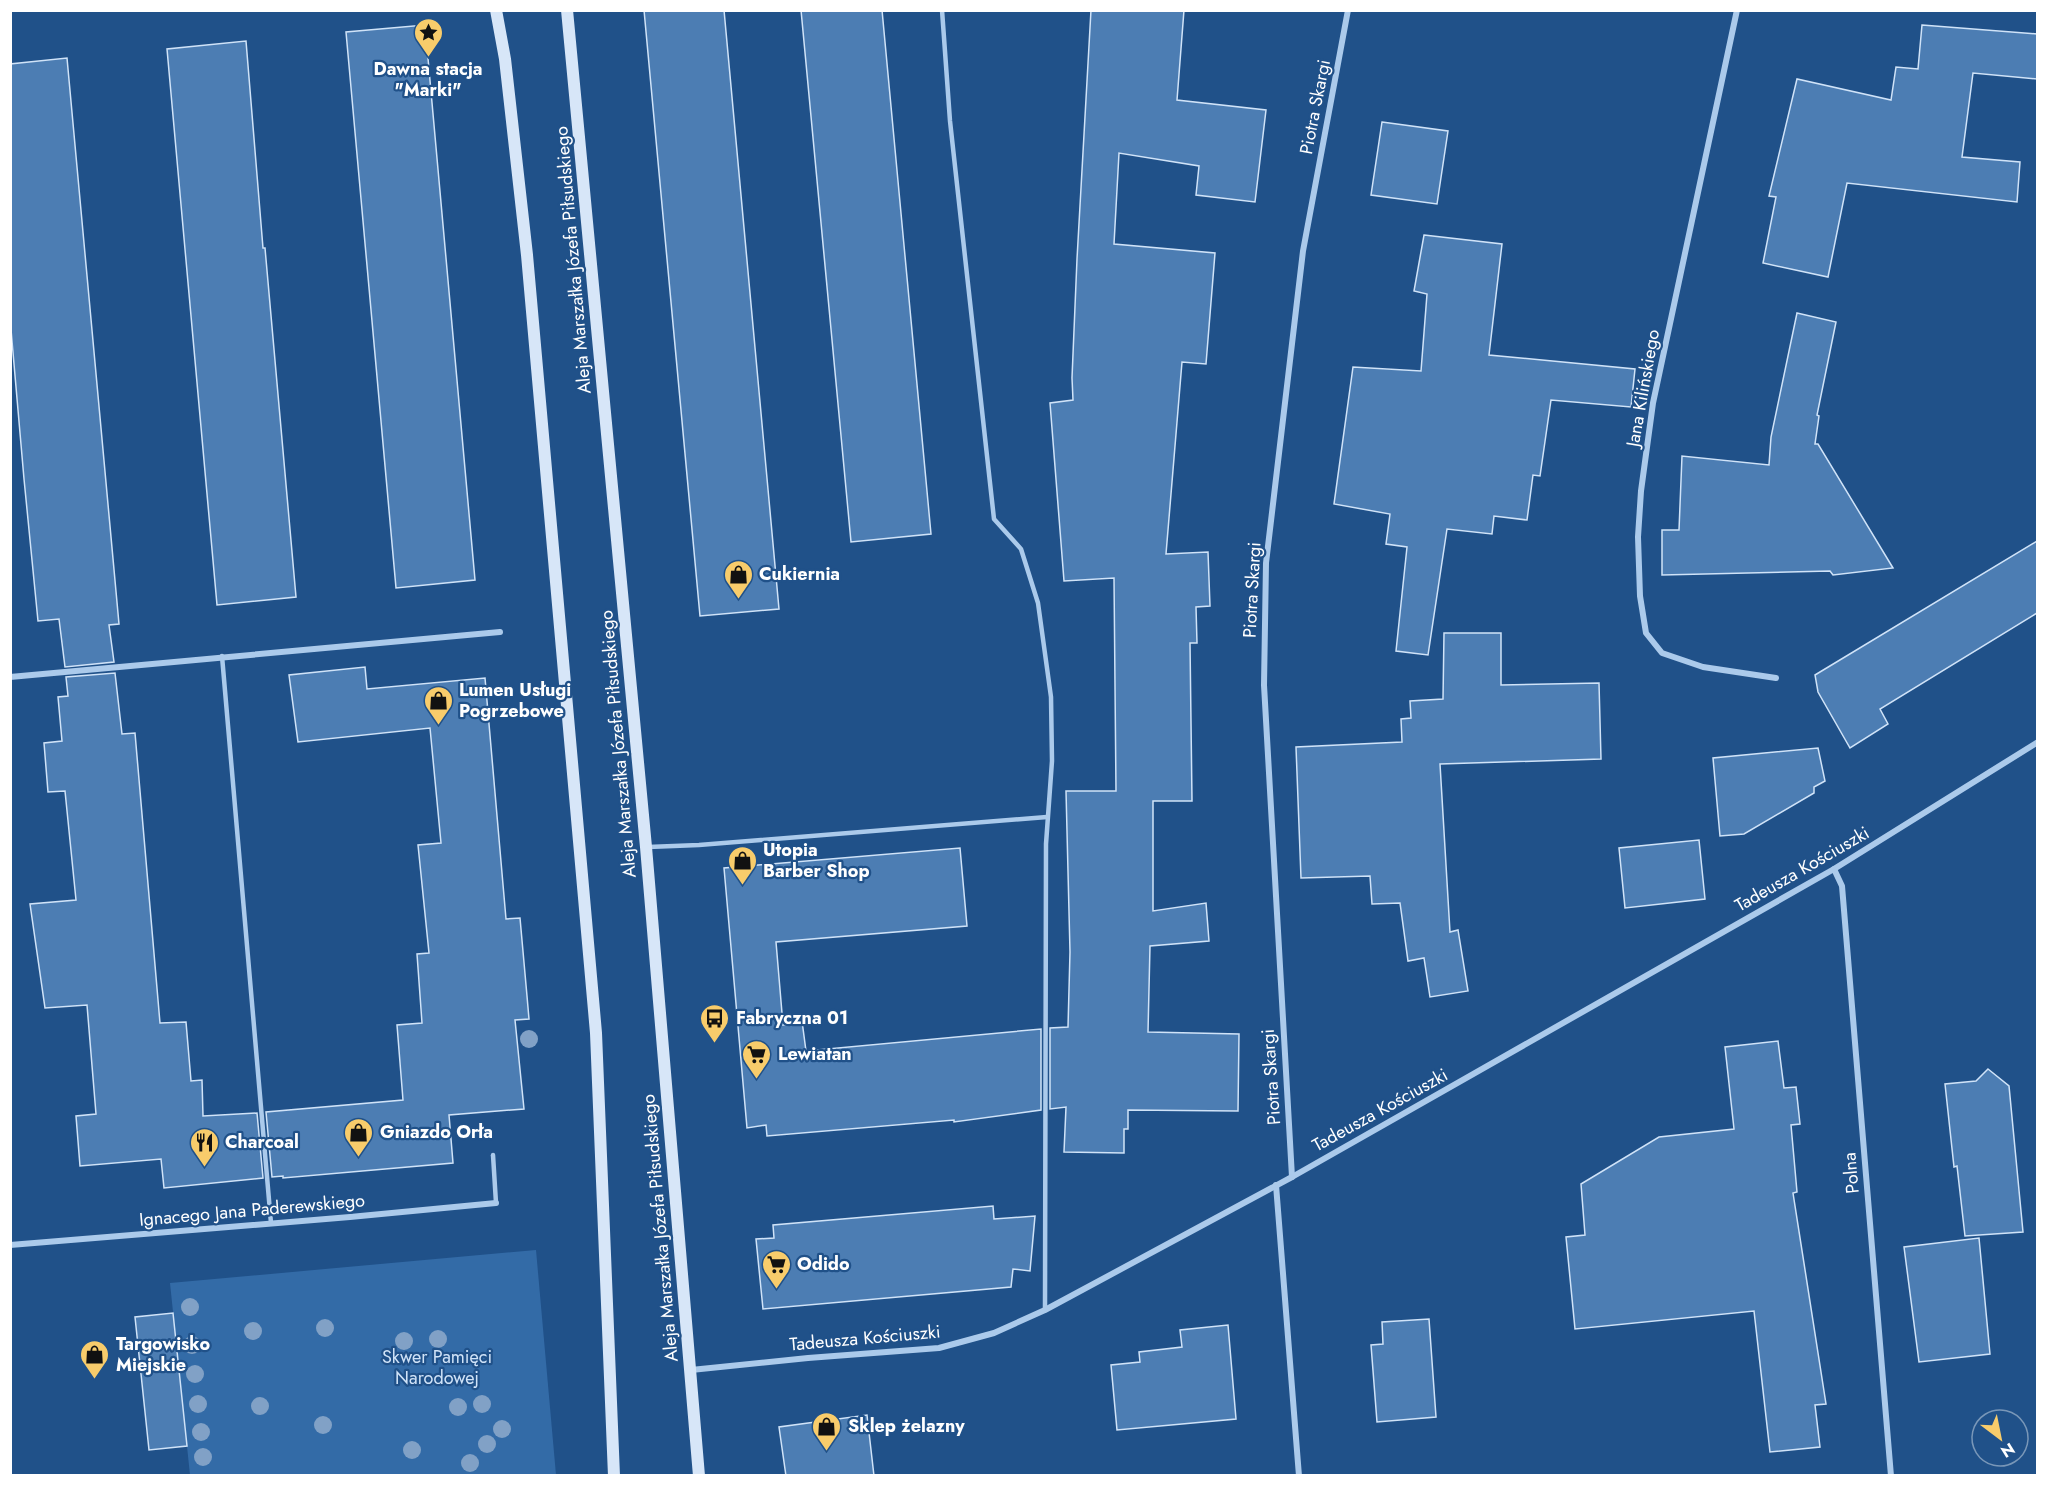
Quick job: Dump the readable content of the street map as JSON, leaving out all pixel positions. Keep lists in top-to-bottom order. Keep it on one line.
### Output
{"streets":{"main road":["Aleja Marszałka Józefa Piłsudskiego"],"street":["Piotra Skargi","Jana Kilińskiego","Tadeusza Kościuszki","Polna","Ignacego Jana Paderewskiego"]},"crossings":[["Piotra Skargi","Tadeusza Kościuszki"],["Aleja Marszałka Józefa Piłsudskiego","Tadeusza Kościuszki"],["Tadeusza Kościuszki","Polna"]],"parks":["Skwer Pamięci Narodowej"],"places":{"place":["Dawna stacja \"Marki\""],"shop":["Cukiernia","Lumen Usługi Pogrzebowe","Utopia Barber Shop","Gniazdo Orła","Targowisko Miejskie","Sklep żelazny"],"bus stop":["Fabryczna 01"],"supermarket":["Lewiatan","Odido"],"restaurant":["Charcoal"]},"north":"bottom right"}
